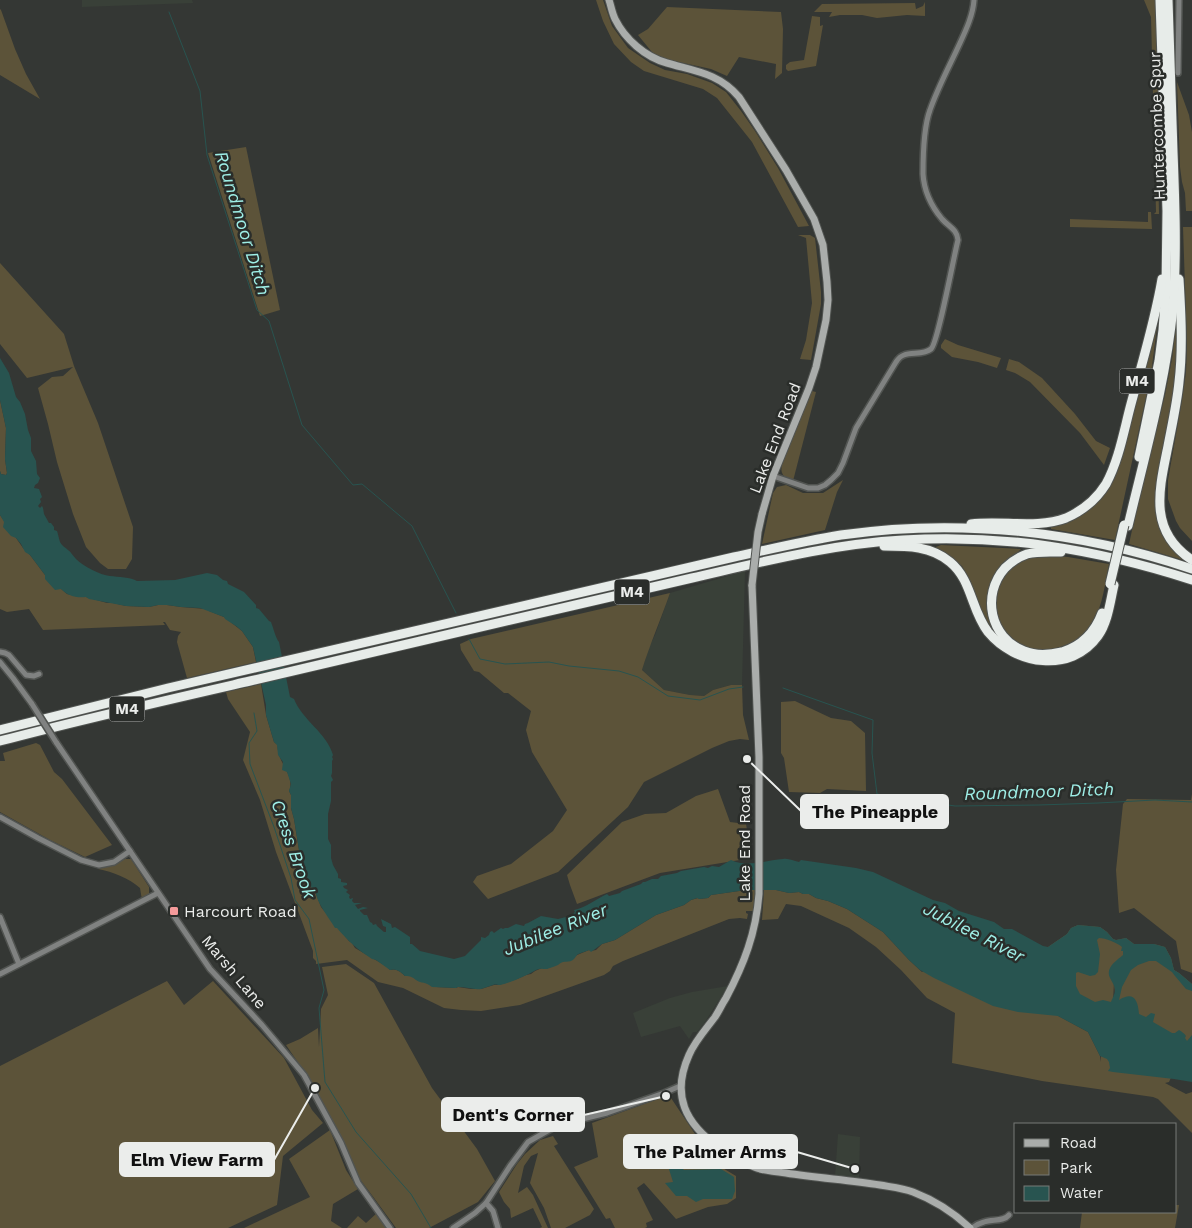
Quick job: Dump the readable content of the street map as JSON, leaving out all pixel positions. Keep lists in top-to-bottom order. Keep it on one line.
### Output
{"streets":{"highway":["Huntercombe Spur","M4"],"main road":["Lake End Road"],"street":["Marsh Lane"]},"crossings":[["Huntercombe Spur","M4"]],"water":["Roundmoor Ditch","Cress Brook","Jubilee River"],"places":{"other":["The Pineapple","Elm View Farm","Dent's Corner","The Palmer Arms"],"transit":["Harcourt Road"]},"legend":["Road","Park","Water"]}
